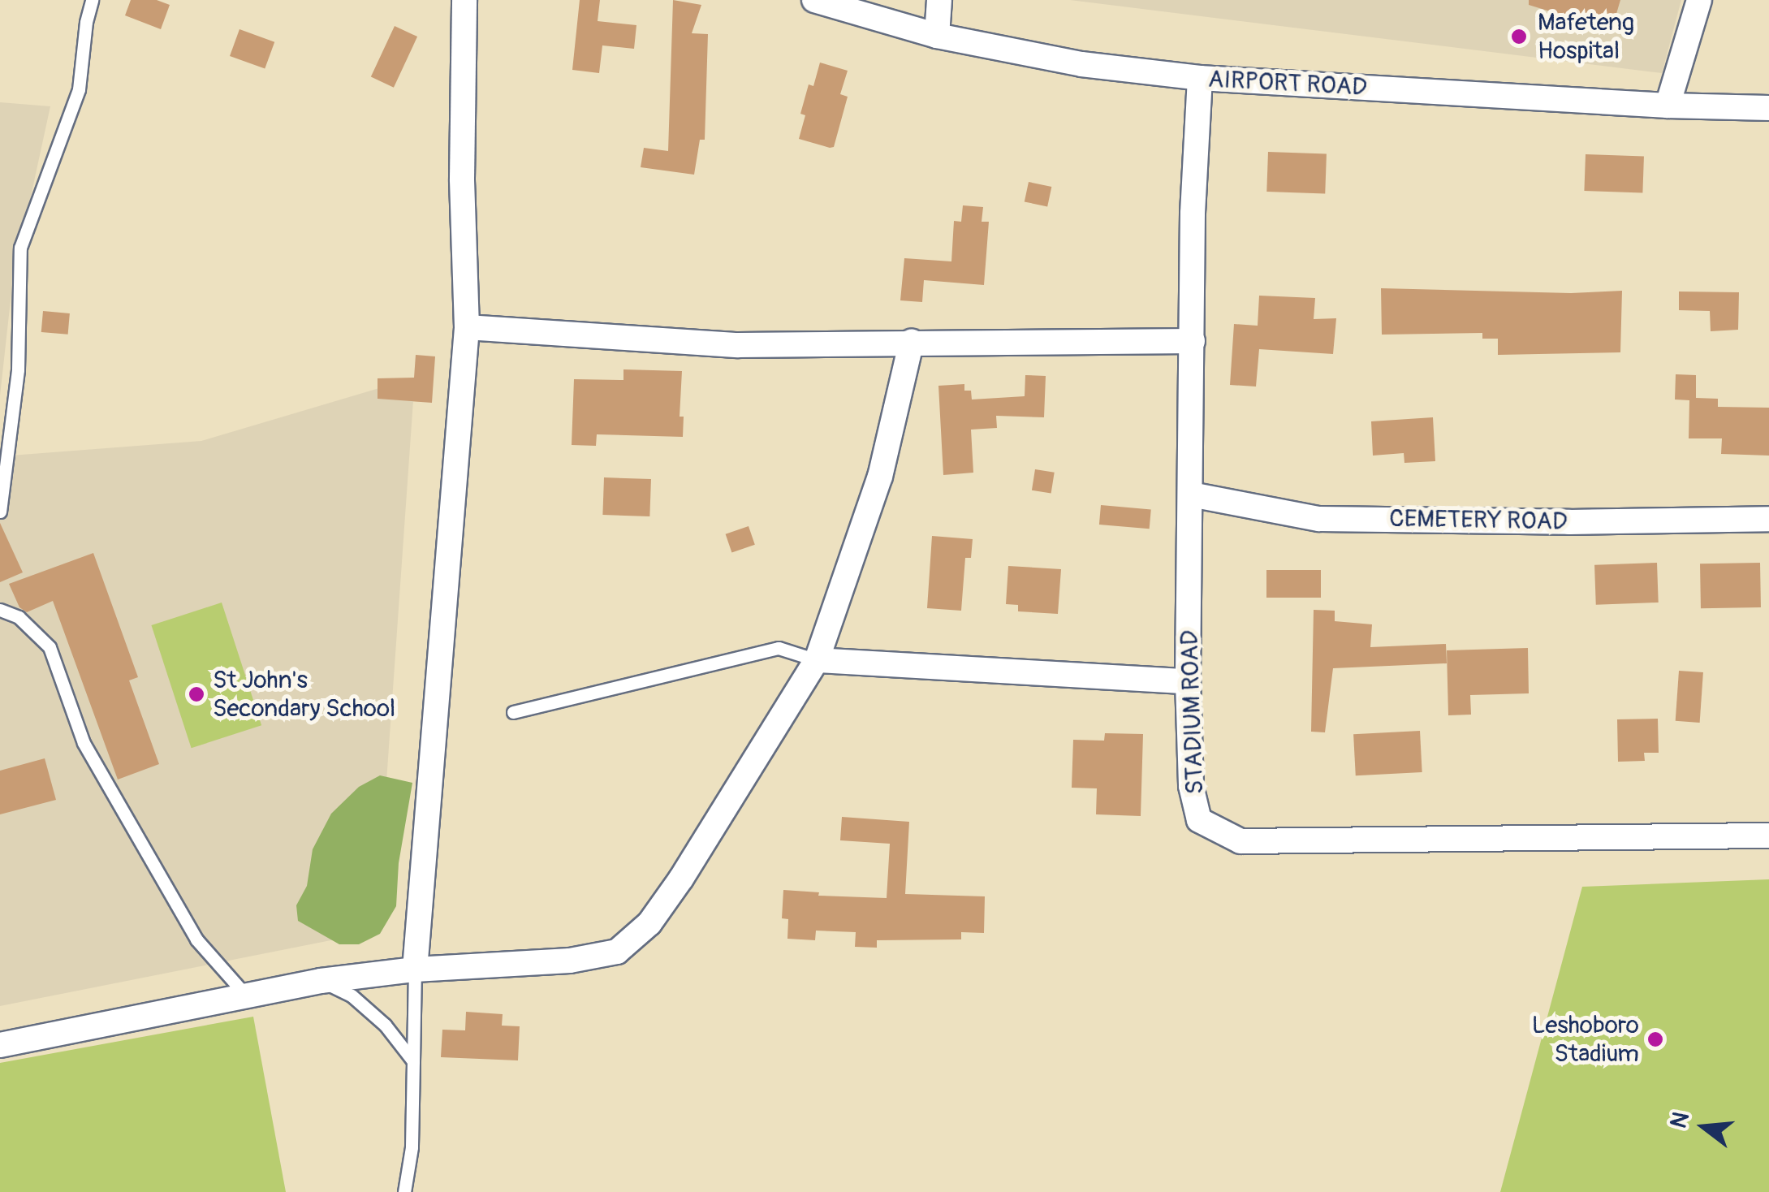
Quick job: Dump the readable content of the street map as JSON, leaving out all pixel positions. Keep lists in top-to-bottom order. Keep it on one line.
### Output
{"streets":{"street":["AIRPORT ROAD","CEMETERY ROAD","STADIUM ROAD"]},"crossings":[["AIRPORT ROAD","STADIUM ROAD"],["CEMETERY ROAD","STADIUM ROAD"]],"places":["Mafeteng Hospital","St John's Secondary School","Leshoboro Stadium"],"north":"left"}
